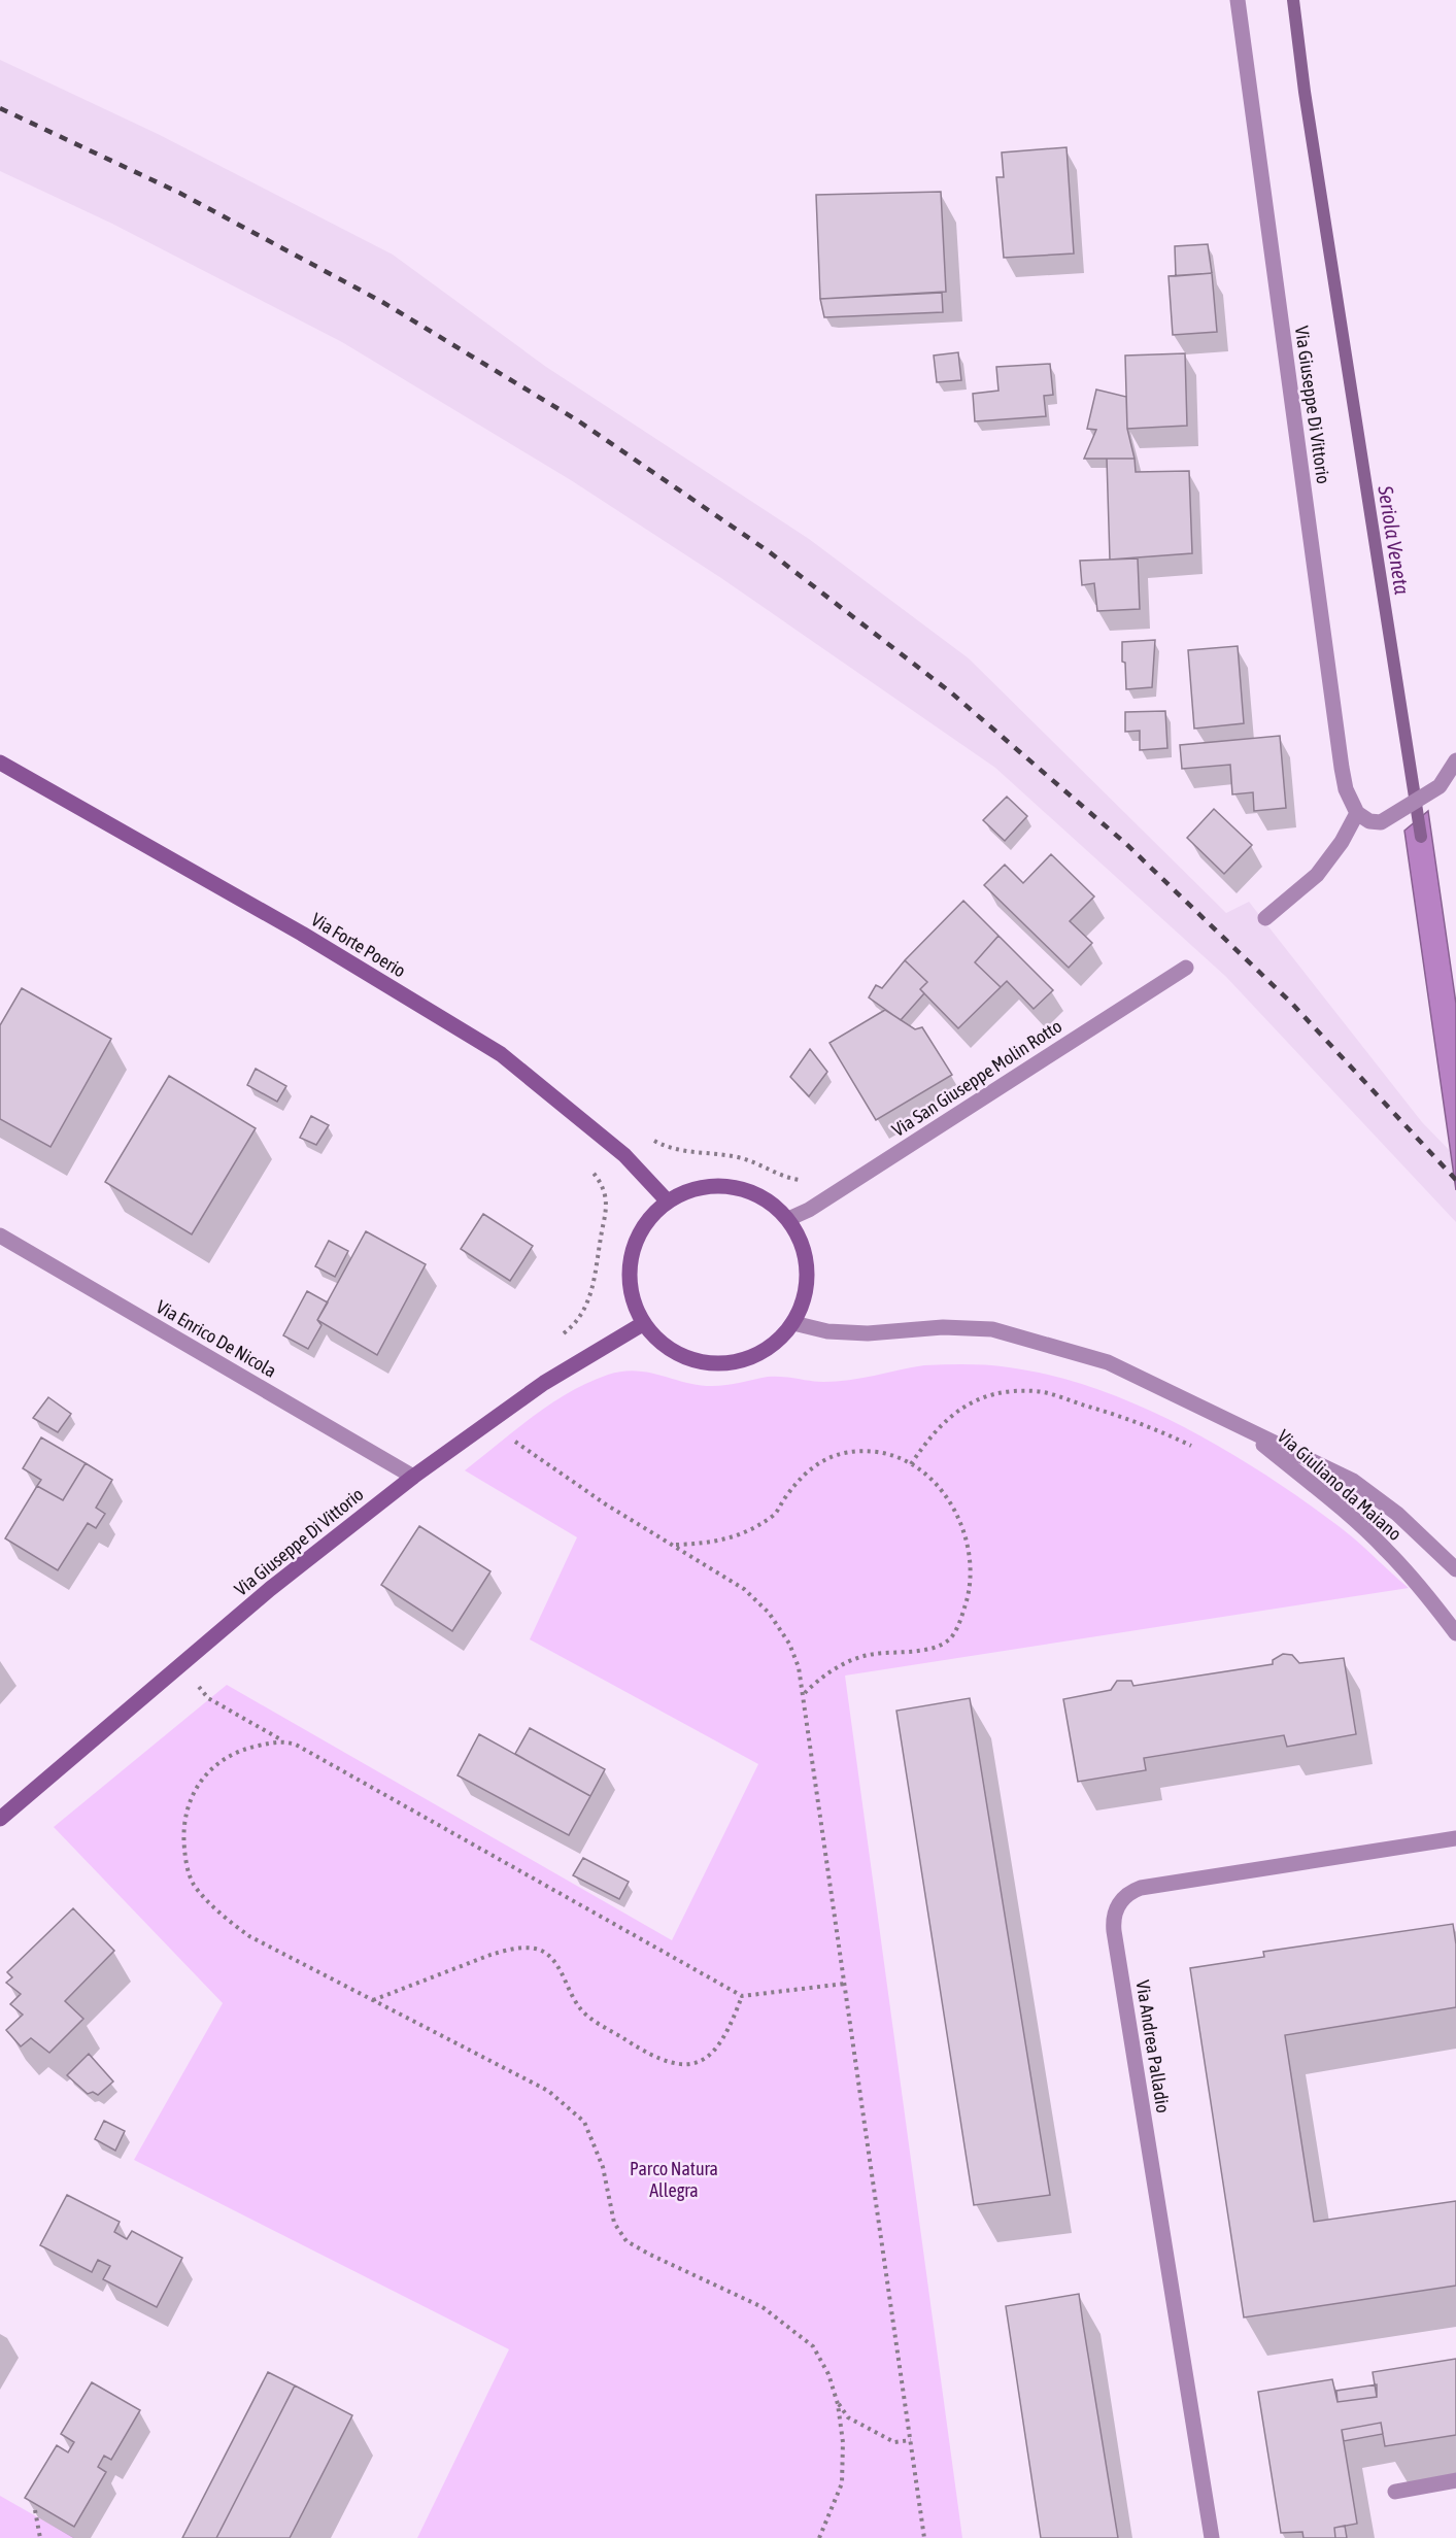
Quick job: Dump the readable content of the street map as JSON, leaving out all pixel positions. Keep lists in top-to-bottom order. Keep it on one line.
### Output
{"streets":{"street":["Via Giuseppe Di Vittorio","Via Forte Poerio","Via San Giuseppe Molin Rotto","Via Enrico De Nicola","Via Giuliano da Maiano","Via Andrea Palladio"]},"crossings":[["Via Giuseppe Di Vittorio","Via Forte Poerio"],["Via Giuseppe Di Vittorio","Via San Giuseppe Molin Rotto"],["Via Giuseppe Di Vittorio","Via Enrico De Nicola"],["Via Giuseppe Di Vittorio","Via Giuliano da Maiano"],["Via Forte Poerio","Via San Giuseppe Molin Rotto"],["Via Forte Poerio","Via Giuliano da Maiano"],["Via San Giuseppe Molin Rotto","Via Giuliano da Maiano"]],"water":["Seriola Veneta"],"parks":["Parco Natura Allegra"]}
